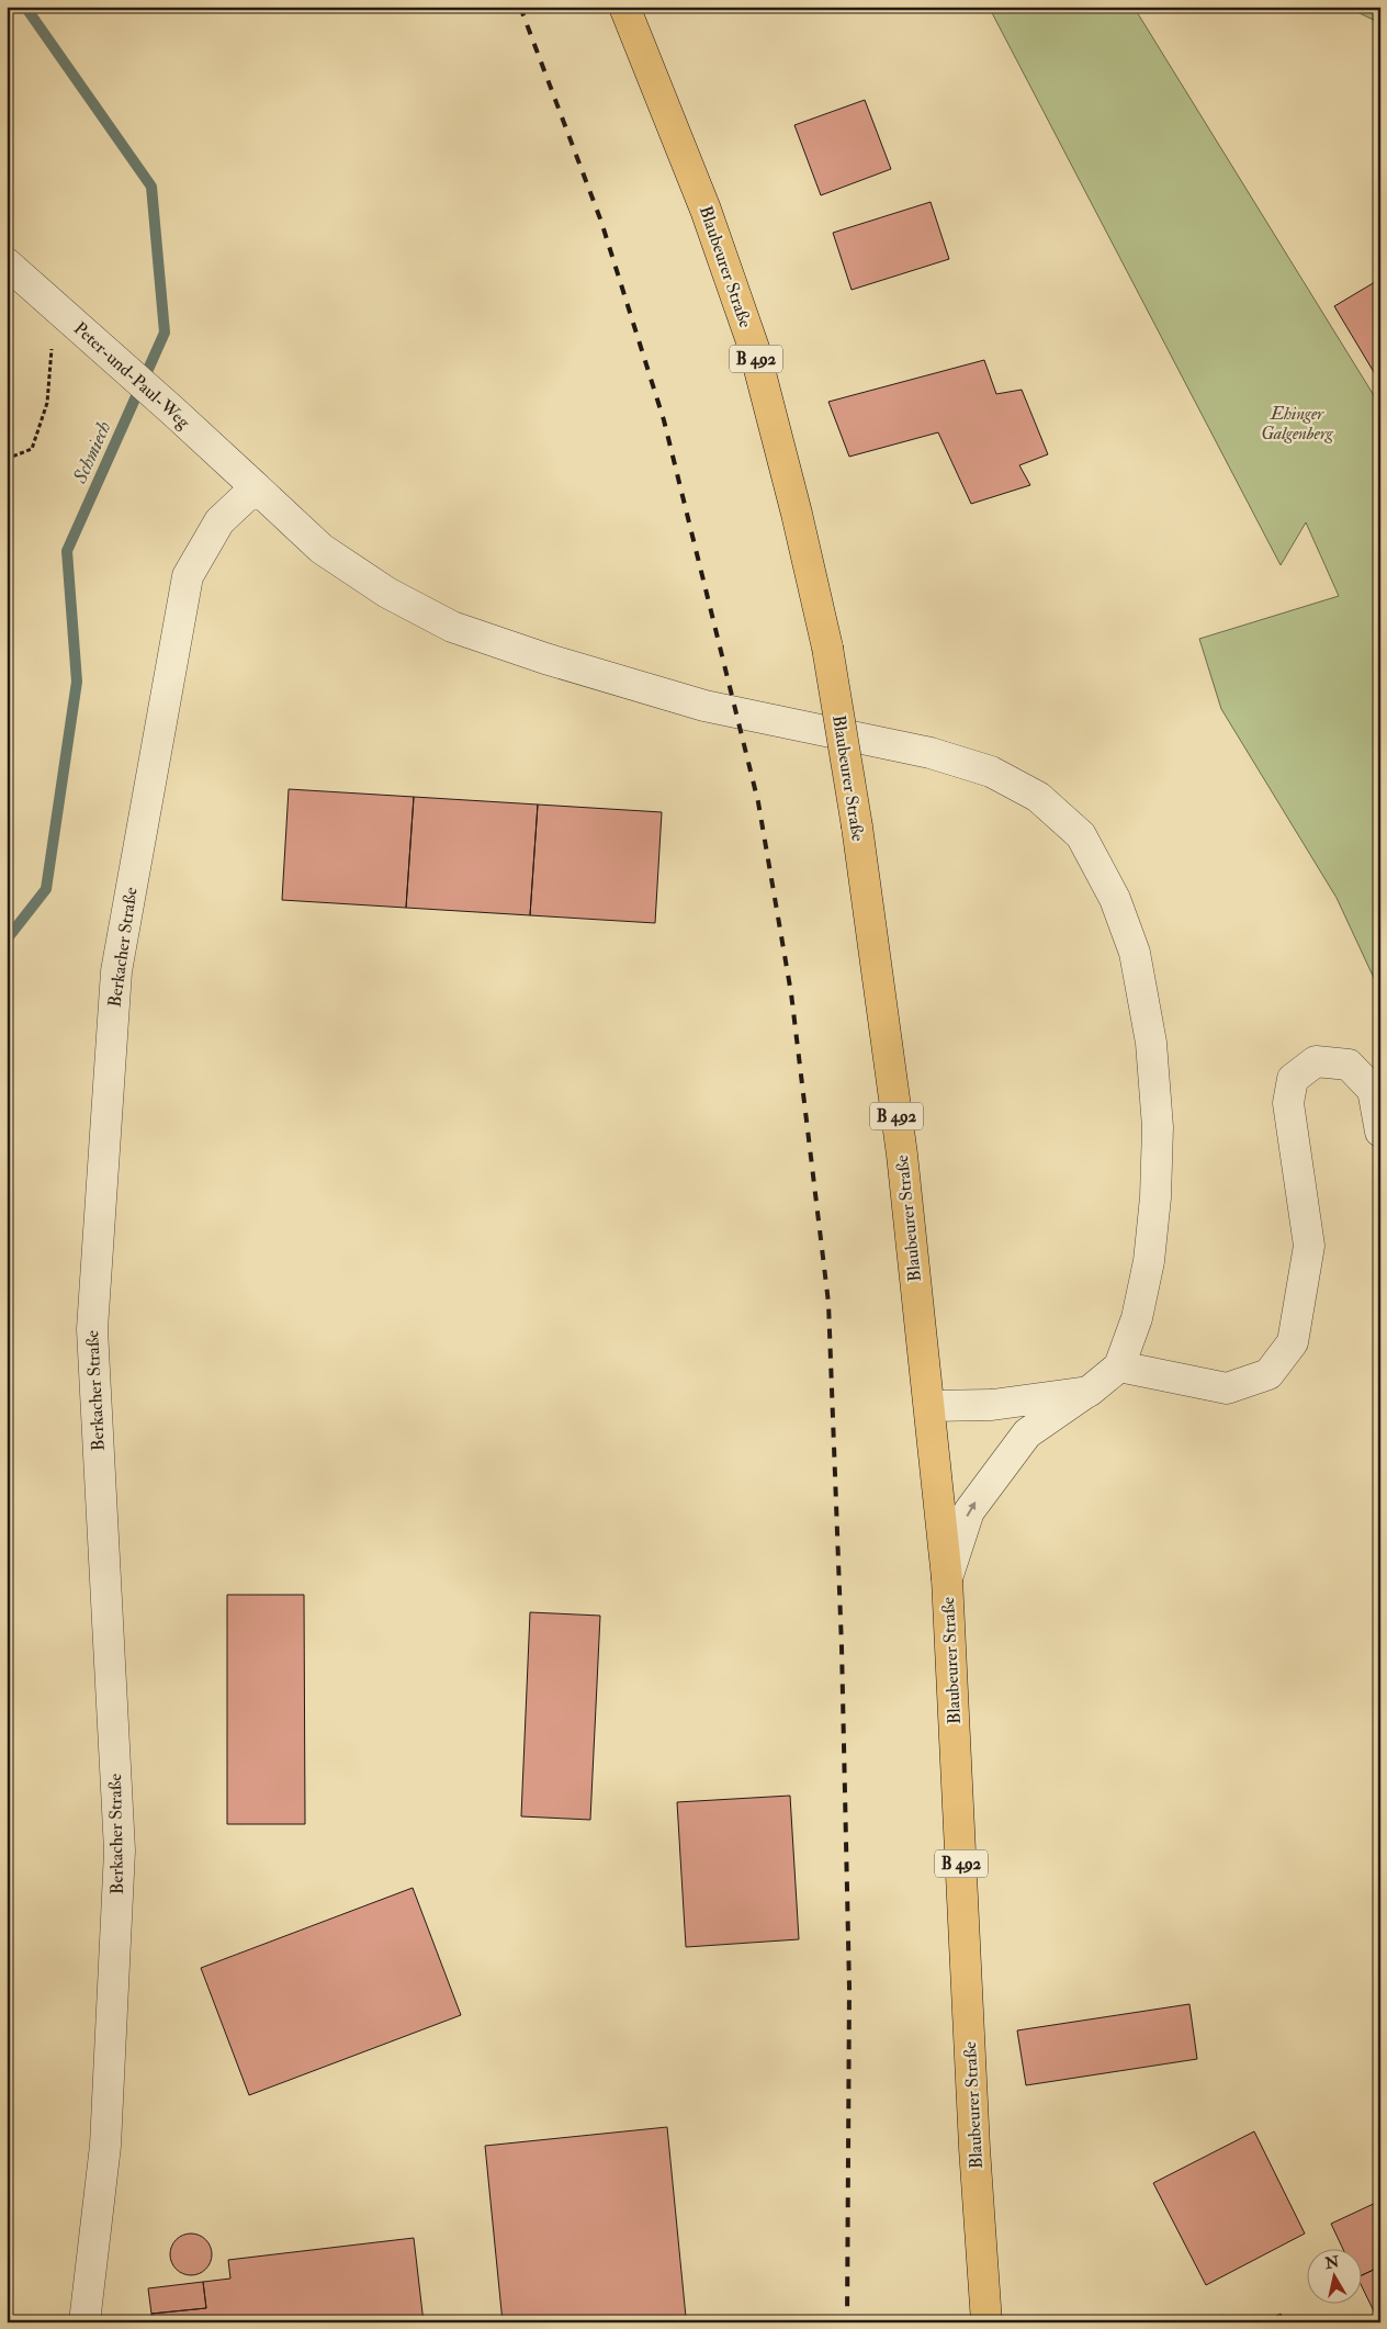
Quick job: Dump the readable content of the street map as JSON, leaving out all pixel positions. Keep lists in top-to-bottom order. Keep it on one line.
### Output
{"streets":{"main road":["Blaubeurer Straße","B 492"],"street":["Peter-und-Paul-Weg","Berkacher Straße"]},"crossings":[["Peter-und-Paul-Weg","Berkacher Straße"]],"water":["Schmiech"],"parks":["Ehinger Galgenberg"],"north":"top"}
